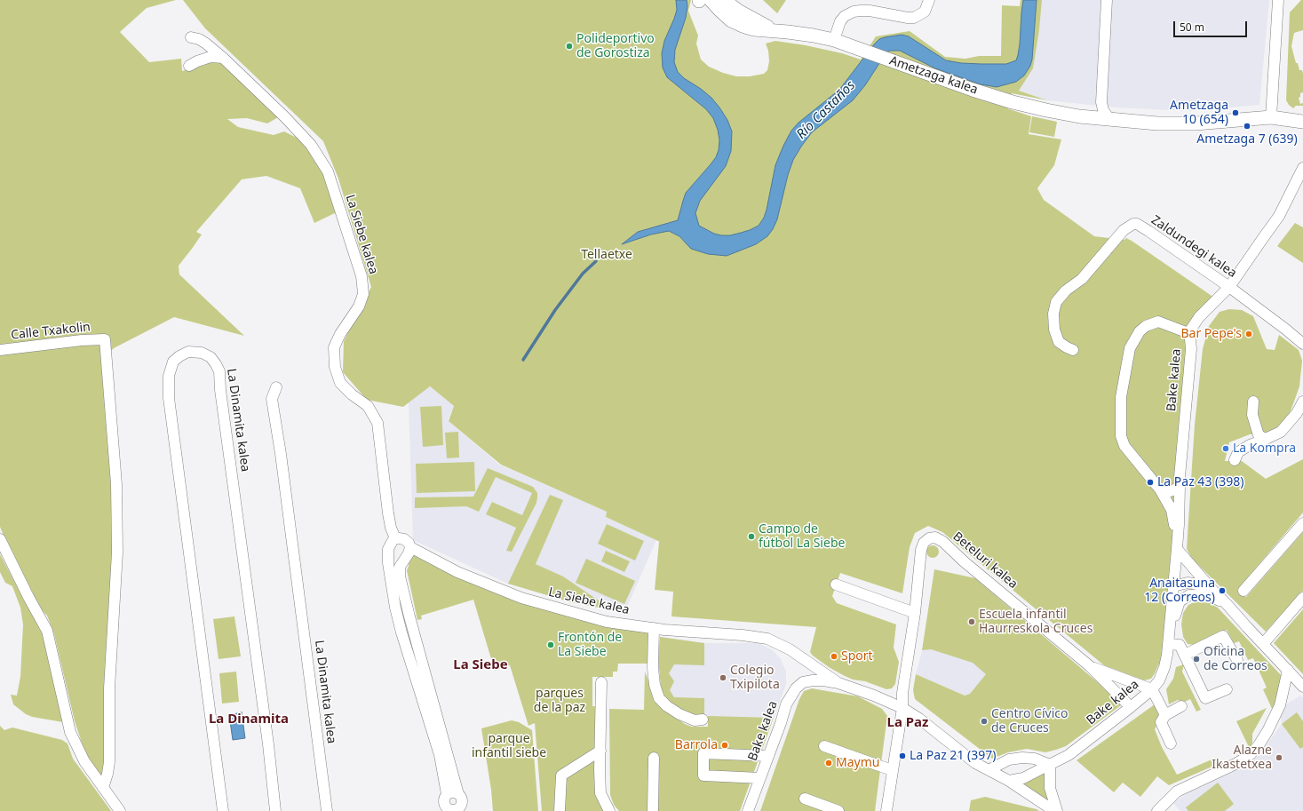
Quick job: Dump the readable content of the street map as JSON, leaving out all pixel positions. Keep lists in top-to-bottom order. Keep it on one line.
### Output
{"streets":{"street":["Ametzaga kalea","La Siebe kalea","Zaldundegi kalea","Calle Txakolin","Bake kalea","La Dinamita kalea","Beteluri kalea"]},"crossings":[["La Siebe kalea","Bake kalea"],["Bake kalea","Beteluri kalea"]],"districts":["La Siebe","La Dinamita","La Paz"],"water":["Río Castaños"],"parks":["Tellaetxe","parques de la paz","parque infantil siebe"],"places":["Polideportivo de Gorostiza","Ametzaga 10 (654)","Ametzaga 7 (639)","Bar Pepe's","La Kompra","La Paz 43 (398)","Campo de fútbol La Siebe","Anaitasuna 12 (Correos)","Escuela infantil Haurreskola Cruces","Frontón de La Siebe","Sport","Oficina de Correos","Colegio Txipilota","Centro Cívico de Cruces","Barrola","La Paz 21 (397)","Alazne Ikastetxea","Maymu"],"scale_bar":"50 m"}
